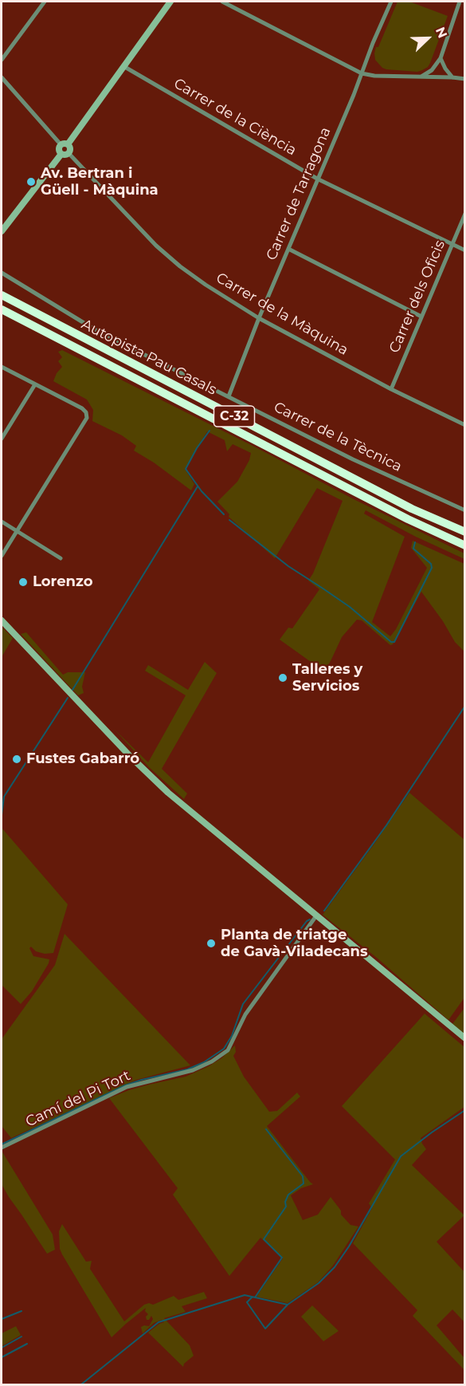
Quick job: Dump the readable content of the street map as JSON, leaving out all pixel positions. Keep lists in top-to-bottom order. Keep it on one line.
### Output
{"streets":{"highway":["Autopista Pau Casals","C-32"],"street":["Carrer de la Ciència","Carrer de Tarragona","Carrer dels Oficis","Carrer de la Màquina","Carrer de la Tècnica","Camí del Pi Tort"]},"crossings":[["Carrer de la Ciència","Carrer de Tarragona"],["Carrer de la Ciència","Carrer dels Oficis"],["Carrer de Tarragona","Carrer de la Màquina"],["Carrer de Tarragona","Carrer de la Tècnica"],["Carrer dels Oficis","Carrer de la Màquina"]],"places":["Av. Bertran i Güell - Màquina","Lorenzo","Talleres y Servicios","Fustes Gabarró","Planta de triatge de Gavà-Viladecans"],"north":"top right"}
